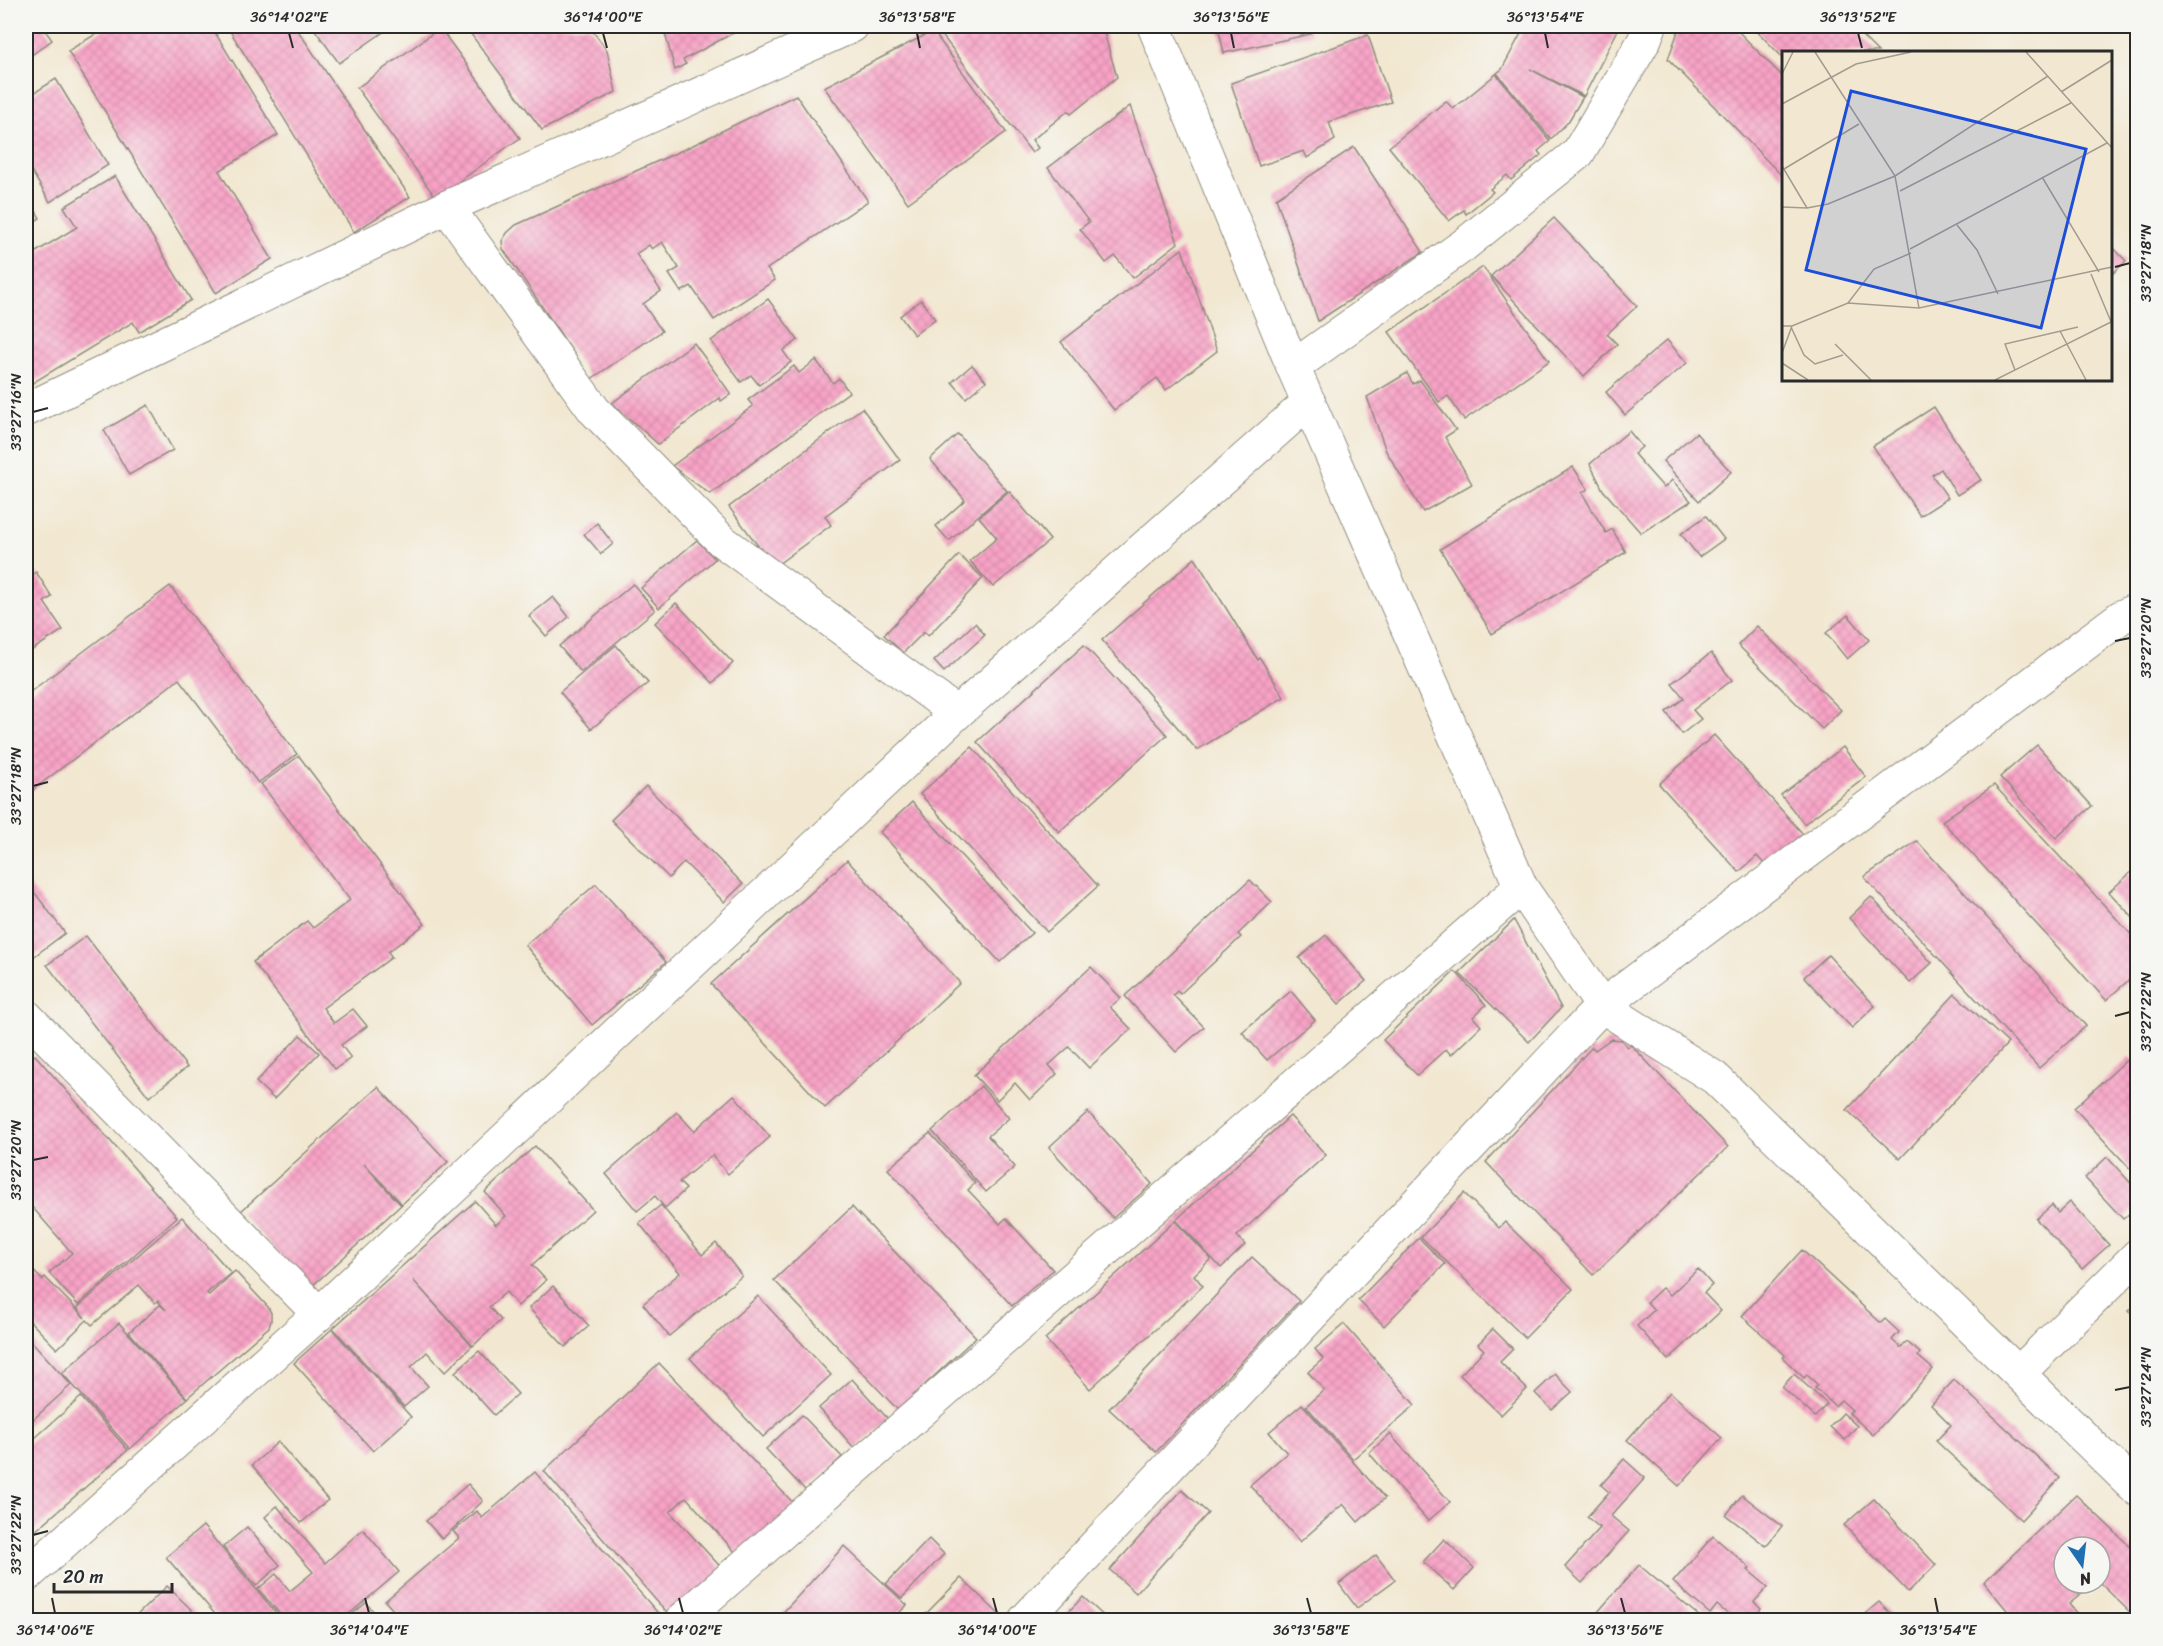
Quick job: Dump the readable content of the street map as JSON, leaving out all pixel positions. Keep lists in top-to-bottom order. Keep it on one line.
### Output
{"scale_bar":"20 m","north":"bottom","coordinates":["36°14'02\"E","36°14'00\"E","36°13'58\"E","36°13'56\"E","36°13'54\"E","36°13'52\"E","33°27'18\"N","33°27'16\"N","33°27'20\"N","33°27'22\"N","33°27'24\"N","36°14'06\"E","36°14'04\"E"]}
